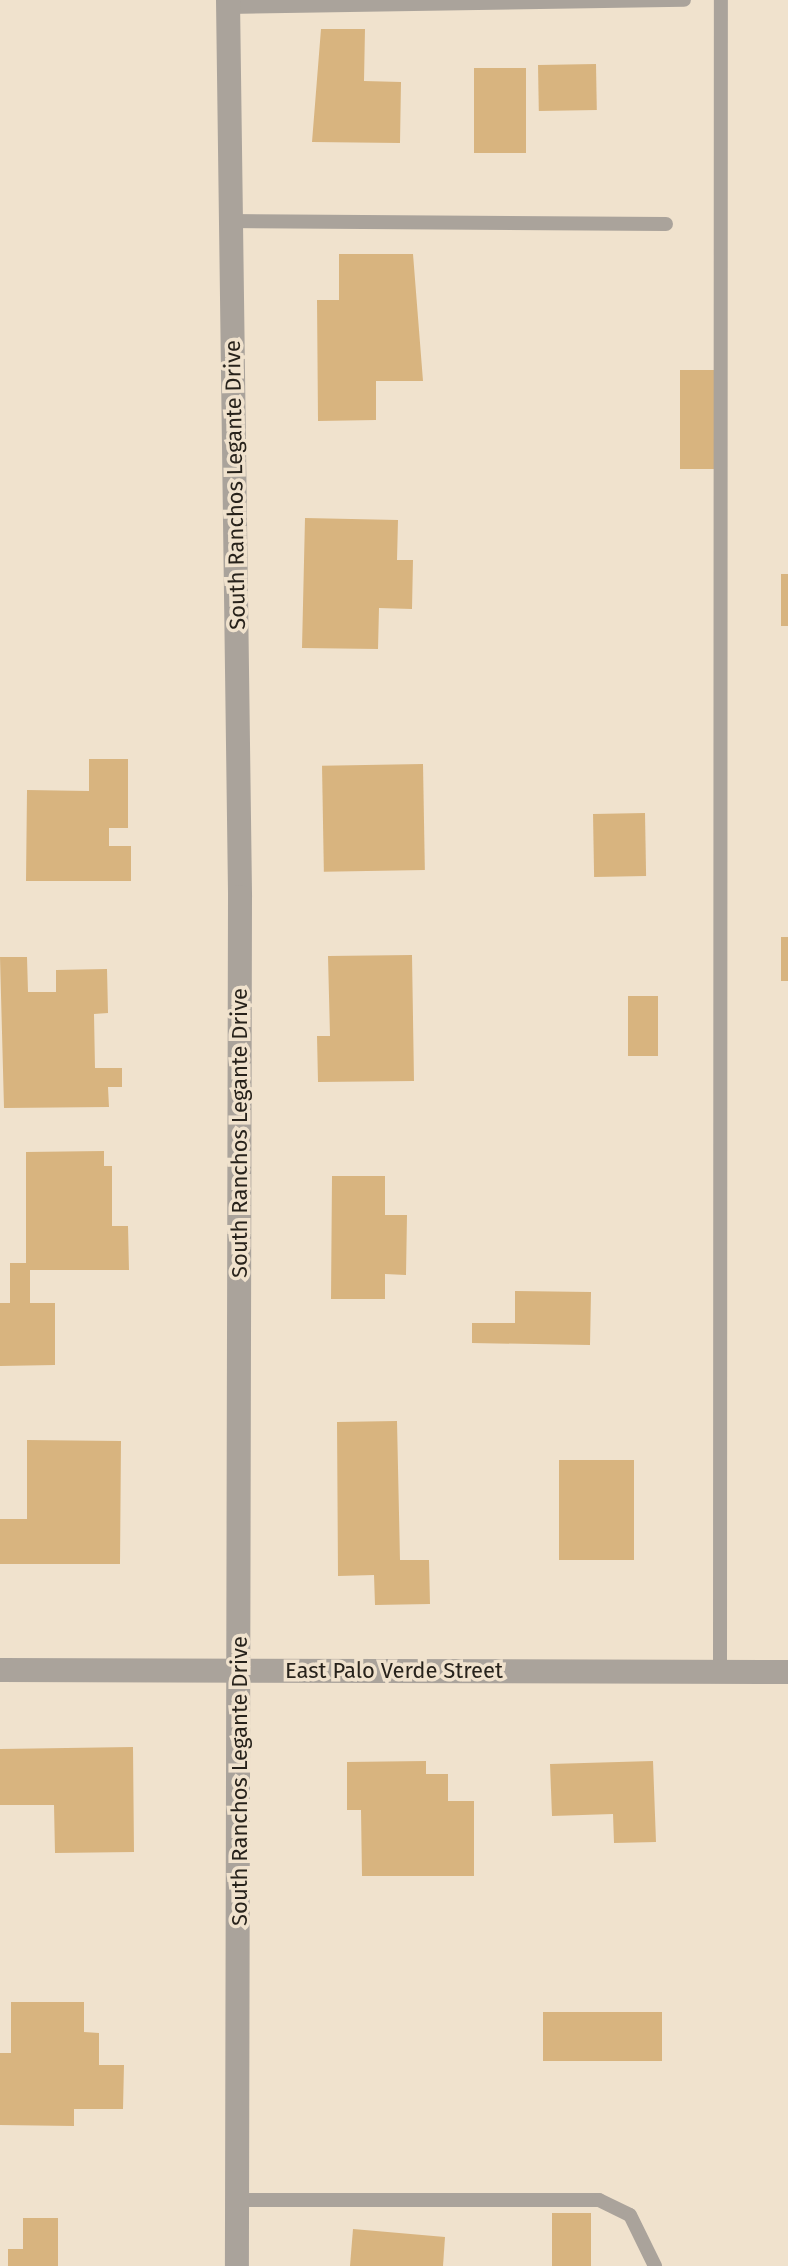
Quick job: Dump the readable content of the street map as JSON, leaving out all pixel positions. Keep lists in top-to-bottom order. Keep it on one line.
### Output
{"streets":{"street":["South Ranchos Legante Drive","East Palo Verde Street"]},"crossings":[["South Ranchos Legante Drive","East Palo Verde Street"]]}
